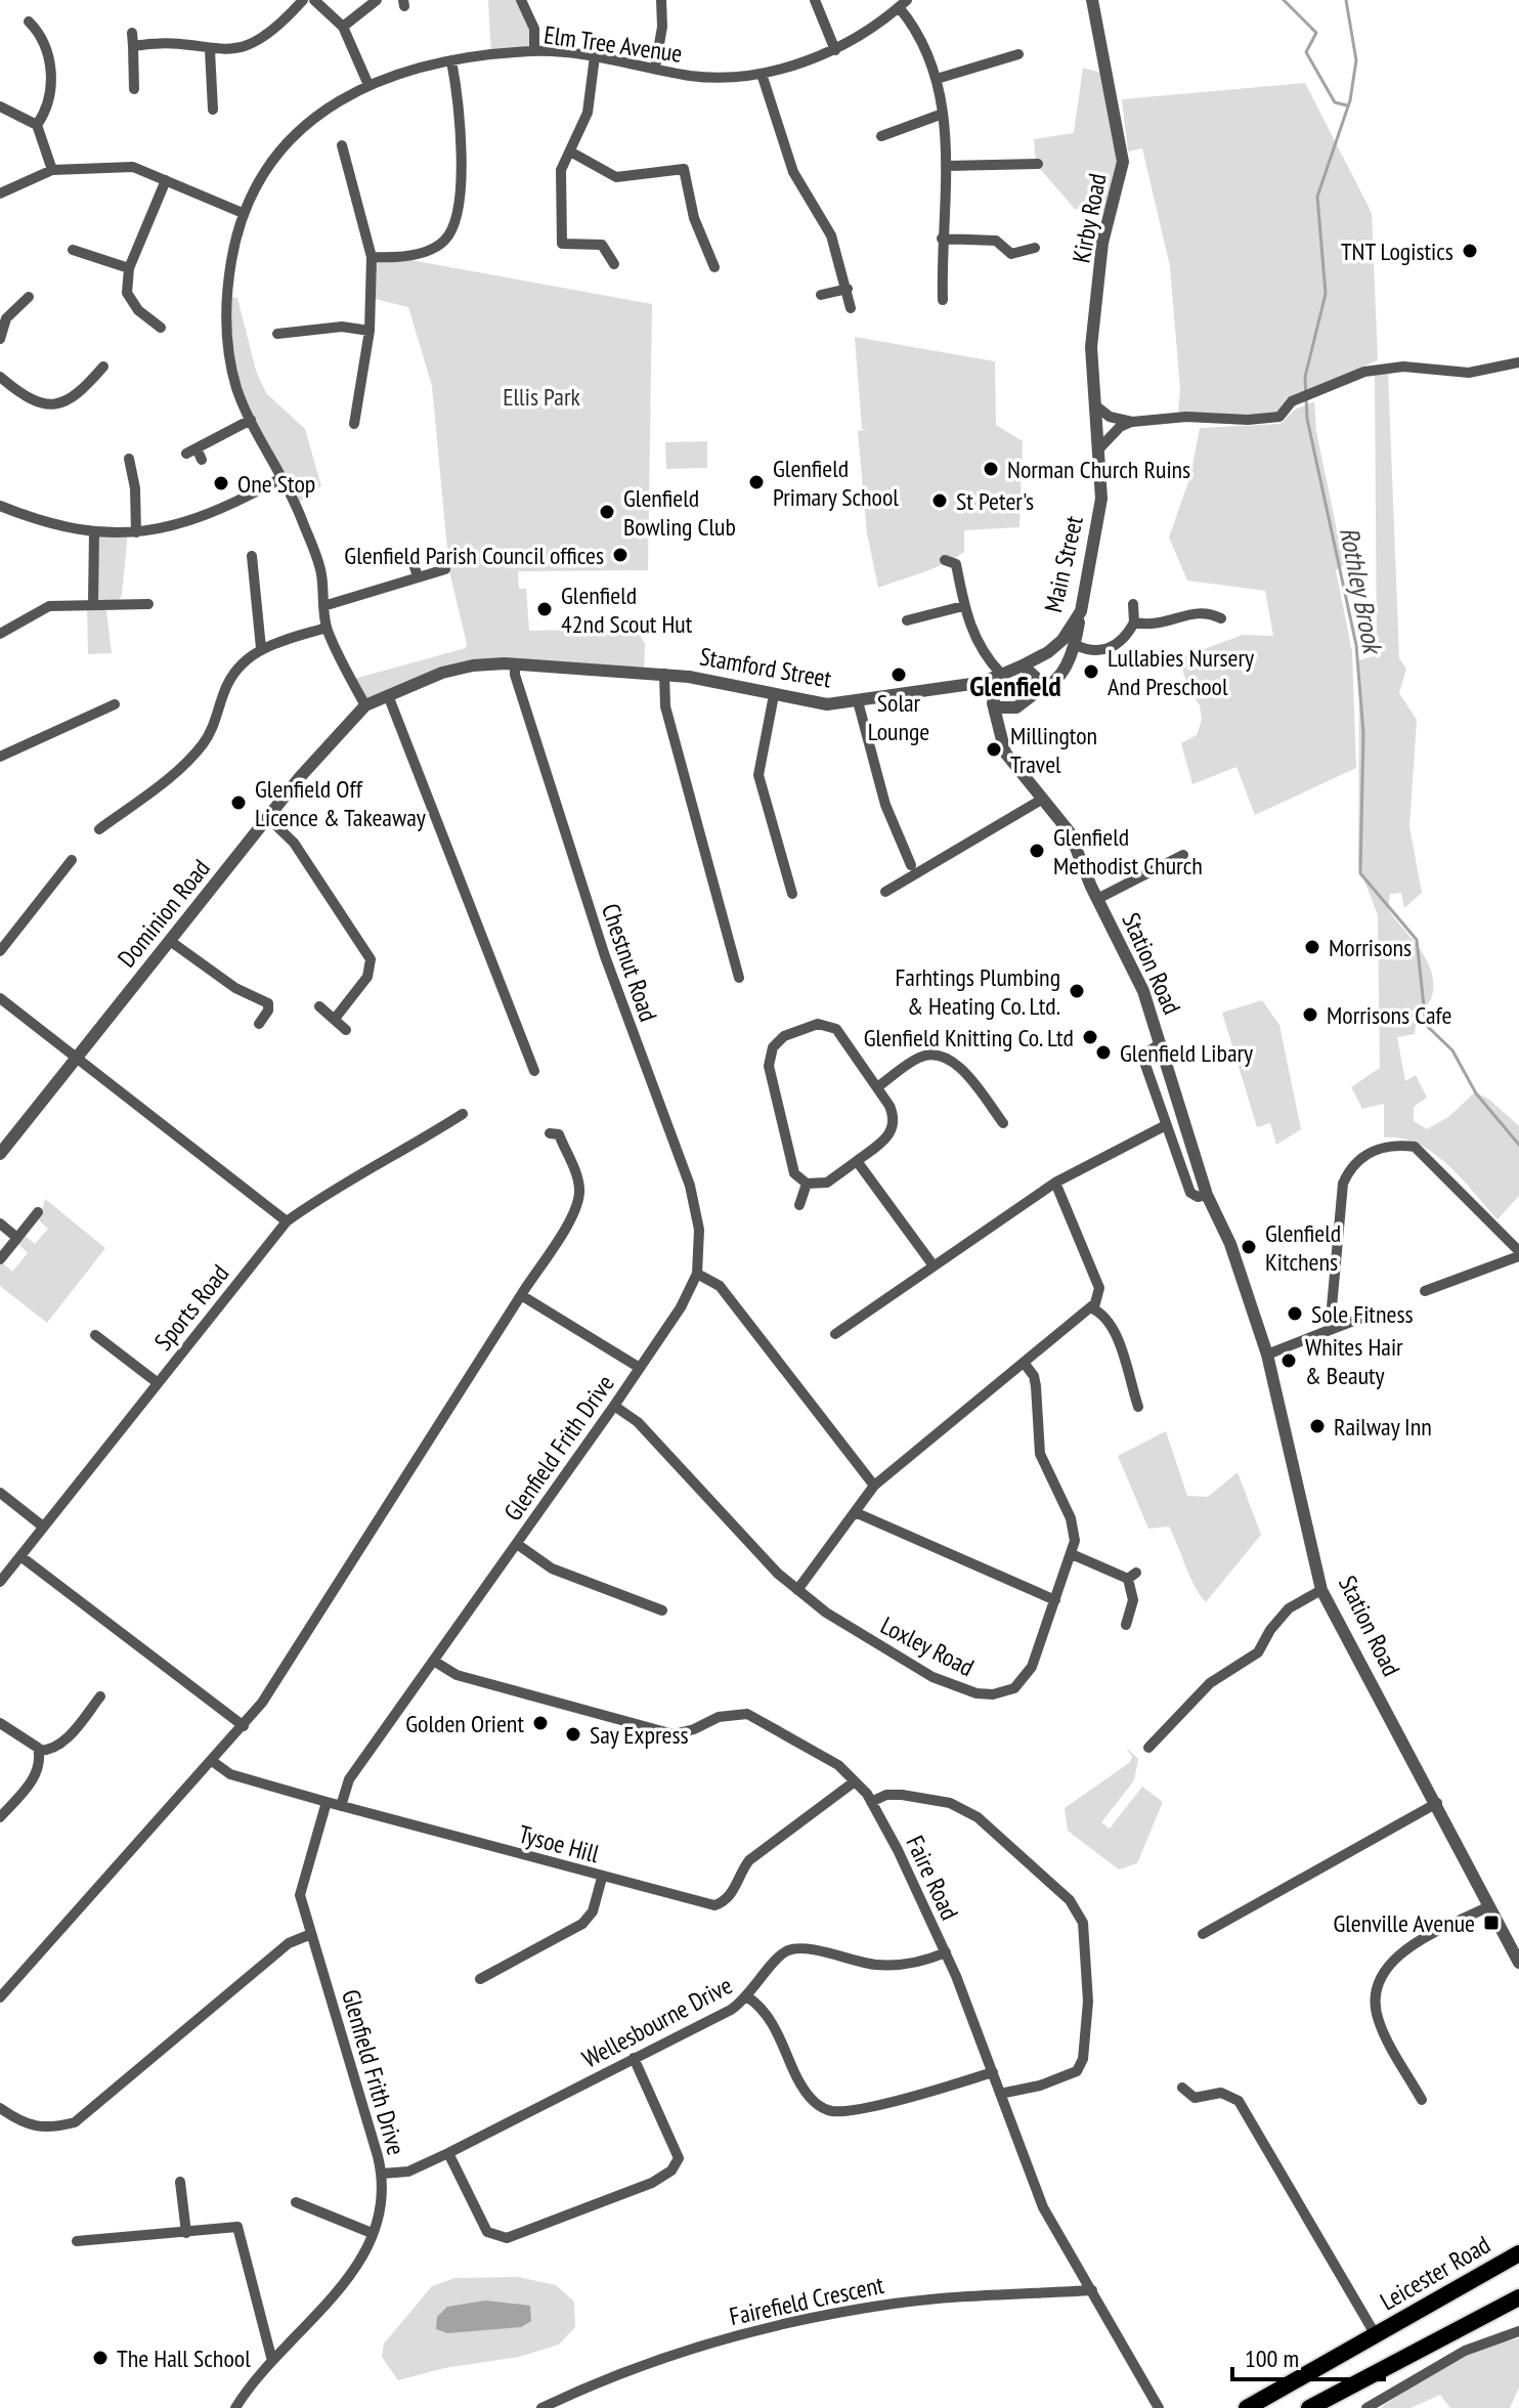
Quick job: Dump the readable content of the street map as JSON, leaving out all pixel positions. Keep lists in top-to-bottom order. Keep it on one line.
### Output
{"streets":{"highway":["Leicester Road"],"street":["Elm Tree Avenue","Kirby Road","Main Street","Stamford Street","Dominion Road","Chestnut Road","Station Road","Sports Road","Glenfield Frith Drive","Loxley Road","Tysoe Hill","Faire Road","Wellesbourne Drive","Fairefield Crescent"]},"crossings":[["Elm Tree Avenue","Stamford Street"],["Elm Tree Avenue","Dominion Road"],["Kirby Road","Main Street"],["Main Street","Stamford Street"],["Main Street","Station Road"],["Stamford Street","Dominion Road"],["Stamford Street","Chestnut Road"],["Stamford Street","Station Road"],["Chestnut Road","Glenfield Frith Drive"],["Glenfield Frith Drive","Loxley Road"],["Glenfield Frith Drive","Tysoe Hill"],["Glenfield Frith Drive","Faire Road"],["Glenfield Frith Drive","Wellesbourne Drive"],["Tysoe Hill","Faire Road"],["Faire Road","Wellesbourne Drive"],["Faire Road","Fairefield Crescent"]],"districts":["Glenfield"],"water":["Rothley Brook"],"parks":["Ellis Park"],"places":{"other":["TNT Logistics","Norman Church Ruins","Glenfield Primary School","One Stop","St Peter's","Glenfield Bowling Club","Glenfield Parish Council offices","Glenfield 42nd Scout Hut","Lullabies Nursery And Preschool","Solar Lounge","Millington Travel","Glenfield Off Licence & Takeaway","Glenfield Methodist Church","Morrisons","Farhtings Plumbing & Heating Co. Ltd.","Morrisons Cafe","Glenfield Knitting Co. Ltd","Glenfield Libary","Glenfield Kitchens","Sole Fitness","Whites Hair & Beauty","Railway Inn","Golden Orient","Say Express","The Hall School"],"transit":["Glenville Avenue"]},"scale_bar":"100 m"}
